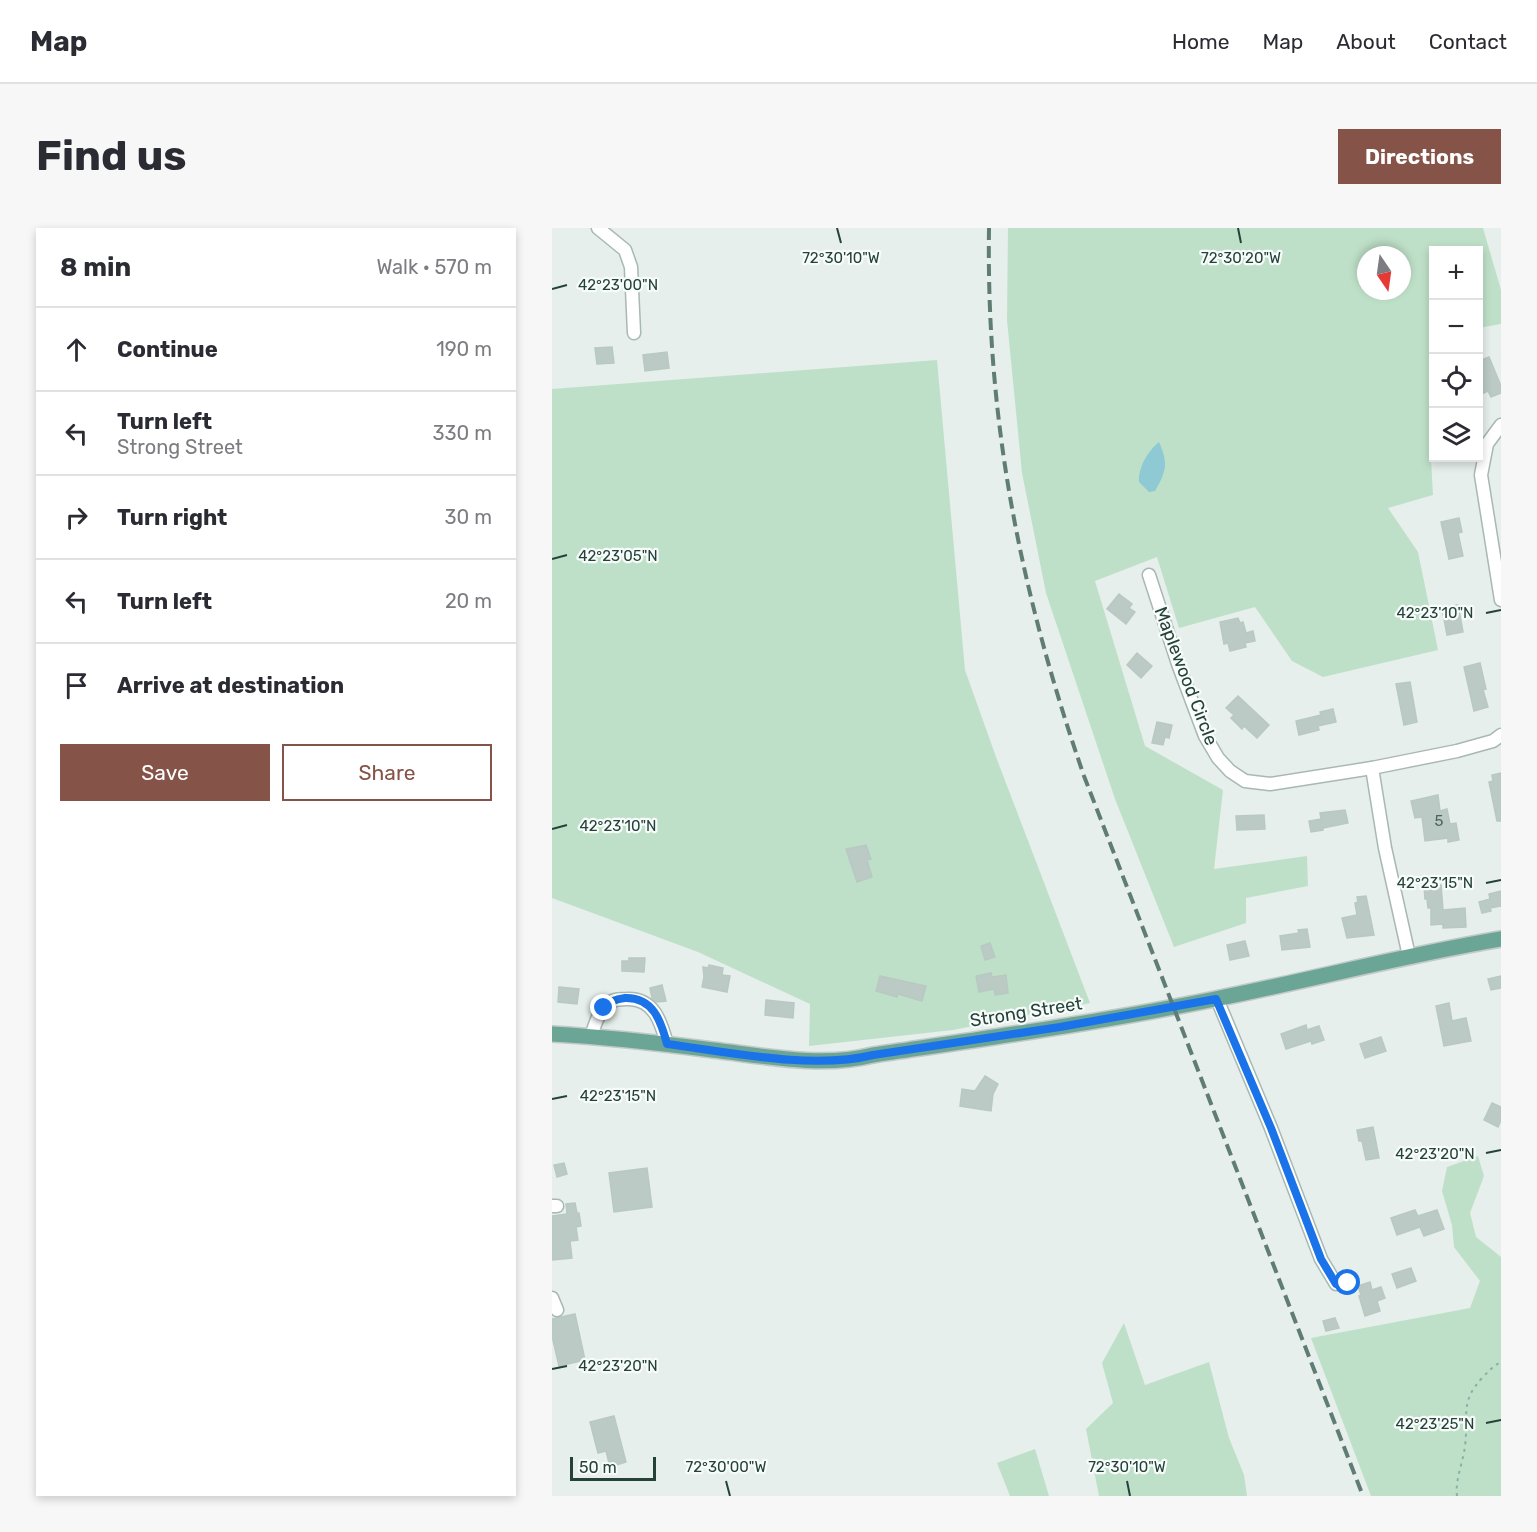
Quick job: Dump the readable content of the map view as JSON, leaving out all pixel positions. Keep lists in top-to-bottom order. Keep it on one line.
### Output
{"streets":{"main road":["Strong Street"],"street":["Maplewood Circle"]},"house_numbers":["5"],"scale_bar":"50 m","north":"bottom","page":{"header":"Map","nav":["Home","Map","About","Contact"],"buttons":["Directions",["Save","Share"]],"title":"Find us","heading":["8 min","Walk · 570 m"],"map_buttons":["+","−"],"list":[["Continue","190 m"],["Turn left","Strong Street","330 m"],["Turn right","30 m"],["Turn left","20 m"],"Arrive at destination"],"scale":"50 m"},"coordinates":["72°30'10\"W","72°30'20\"W","42°23'00\"N","42°23'05\"N","42°23'10\"N","42°23'15\"N","42°23'20\"N","42°23'25\"N","72°30'00\"W"]}
